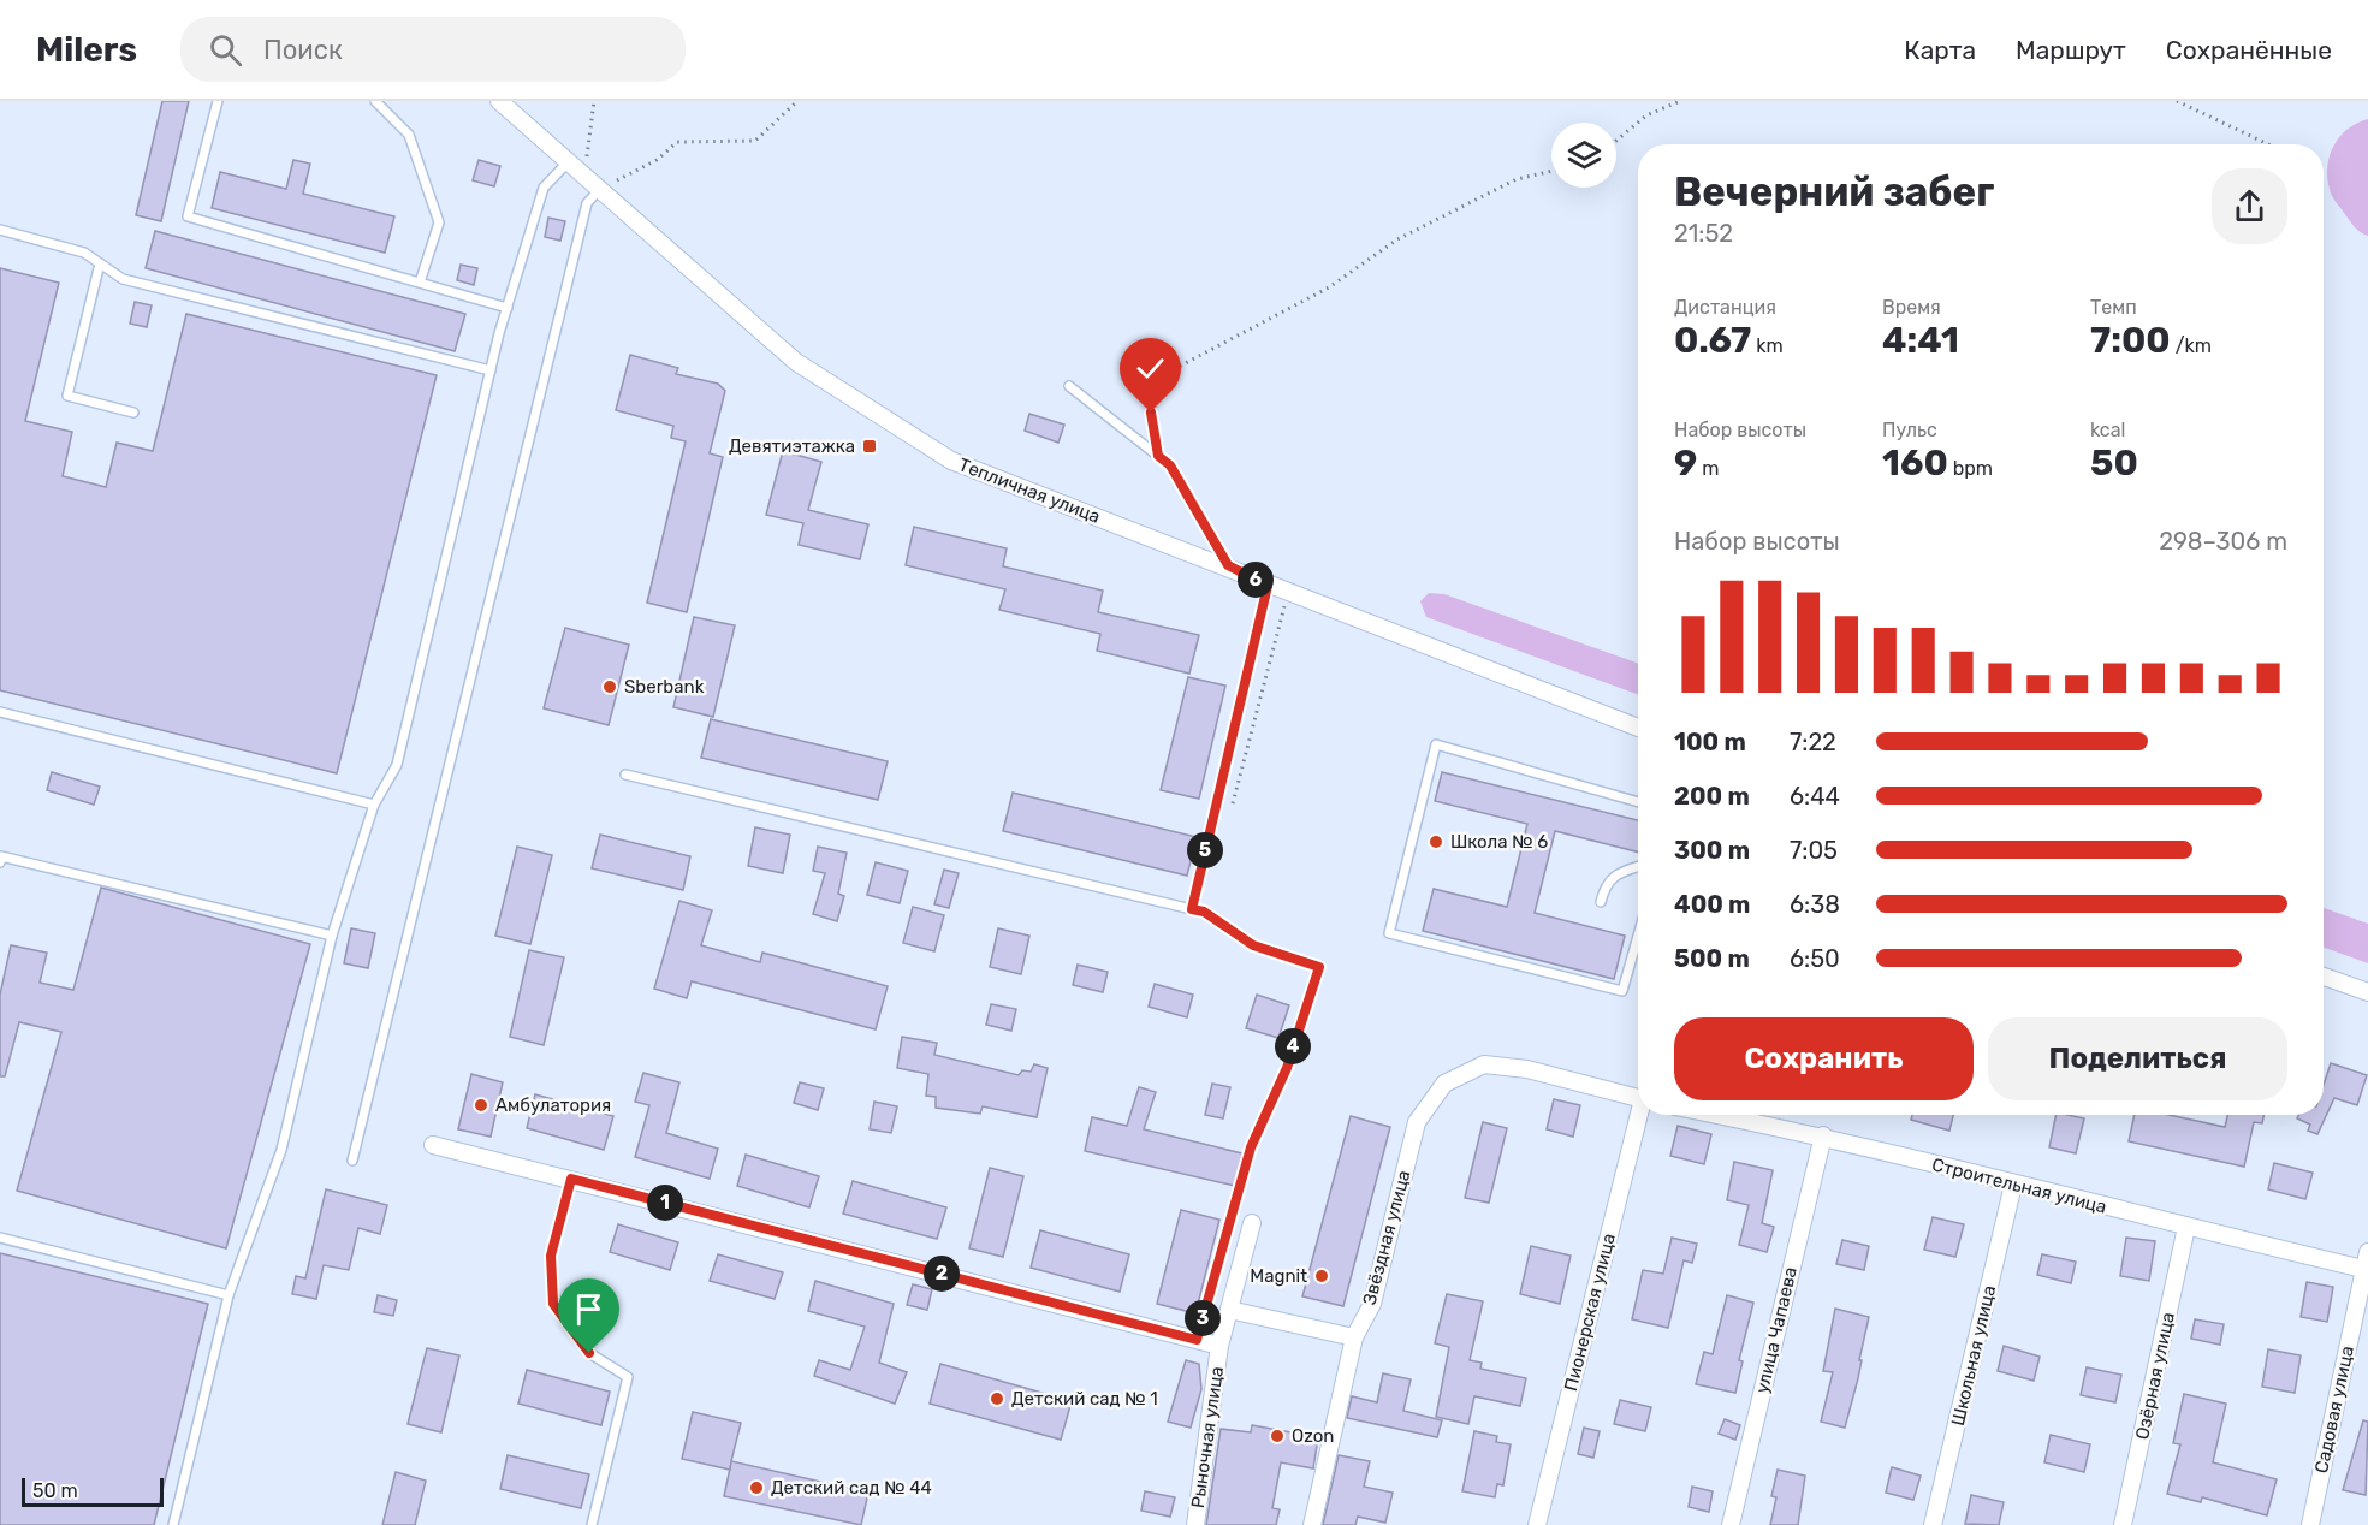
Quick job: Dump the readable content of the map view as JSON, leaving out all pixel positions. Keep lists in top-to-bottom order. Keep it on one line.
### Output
{"streets":{"street":["Тепличная улица","Строительная улица","Звёздная улица","Пионерская улица","улица Чапаева","Школьная улица","Озёрная улица","Садовая улица","Рыночная улица"]},"crossings":[["Строительная улица","улица Чапаева"],["Строительная улица","Школьная улица"],["Строительная улица","Озёрная улица"],["Строительная улица","Садовая улица"]],"places":{"transit":["Девятиэтажка"],"other":["Sberbank","Школа № 6","Амбулатория","Magnit","Детский сад № 1","Ozon","Детский сад № 44"]},"scale_bar":"50 m","page":{"header":"Milers","search":"Поиск","nav":["Карта","Маршрут","Сохранённые"],"heading":["Вечерний забег","21:52"],"stats":[["Дистанция","0.67 km"],["Время","4:41"],["Темп","7:00 /km"],["Набор высоты","9 m"],["Пульс","160 bpm"],["kcal","50"]],"chart":["Набор высоты","298–306 m"],"pins":["6","5","4","1","2","3"],"list":[{"name":"100 m","note":"7:22"},{"name":"200 m","note":"6:44"},{"name":"300 m","note":"7:05"},{"name":"400 m","note":"6:38"},{"name":"500 m","note":"6:50"}],"buttons":["Сохранить","Поделиться"],"scale":"50 m"}}
